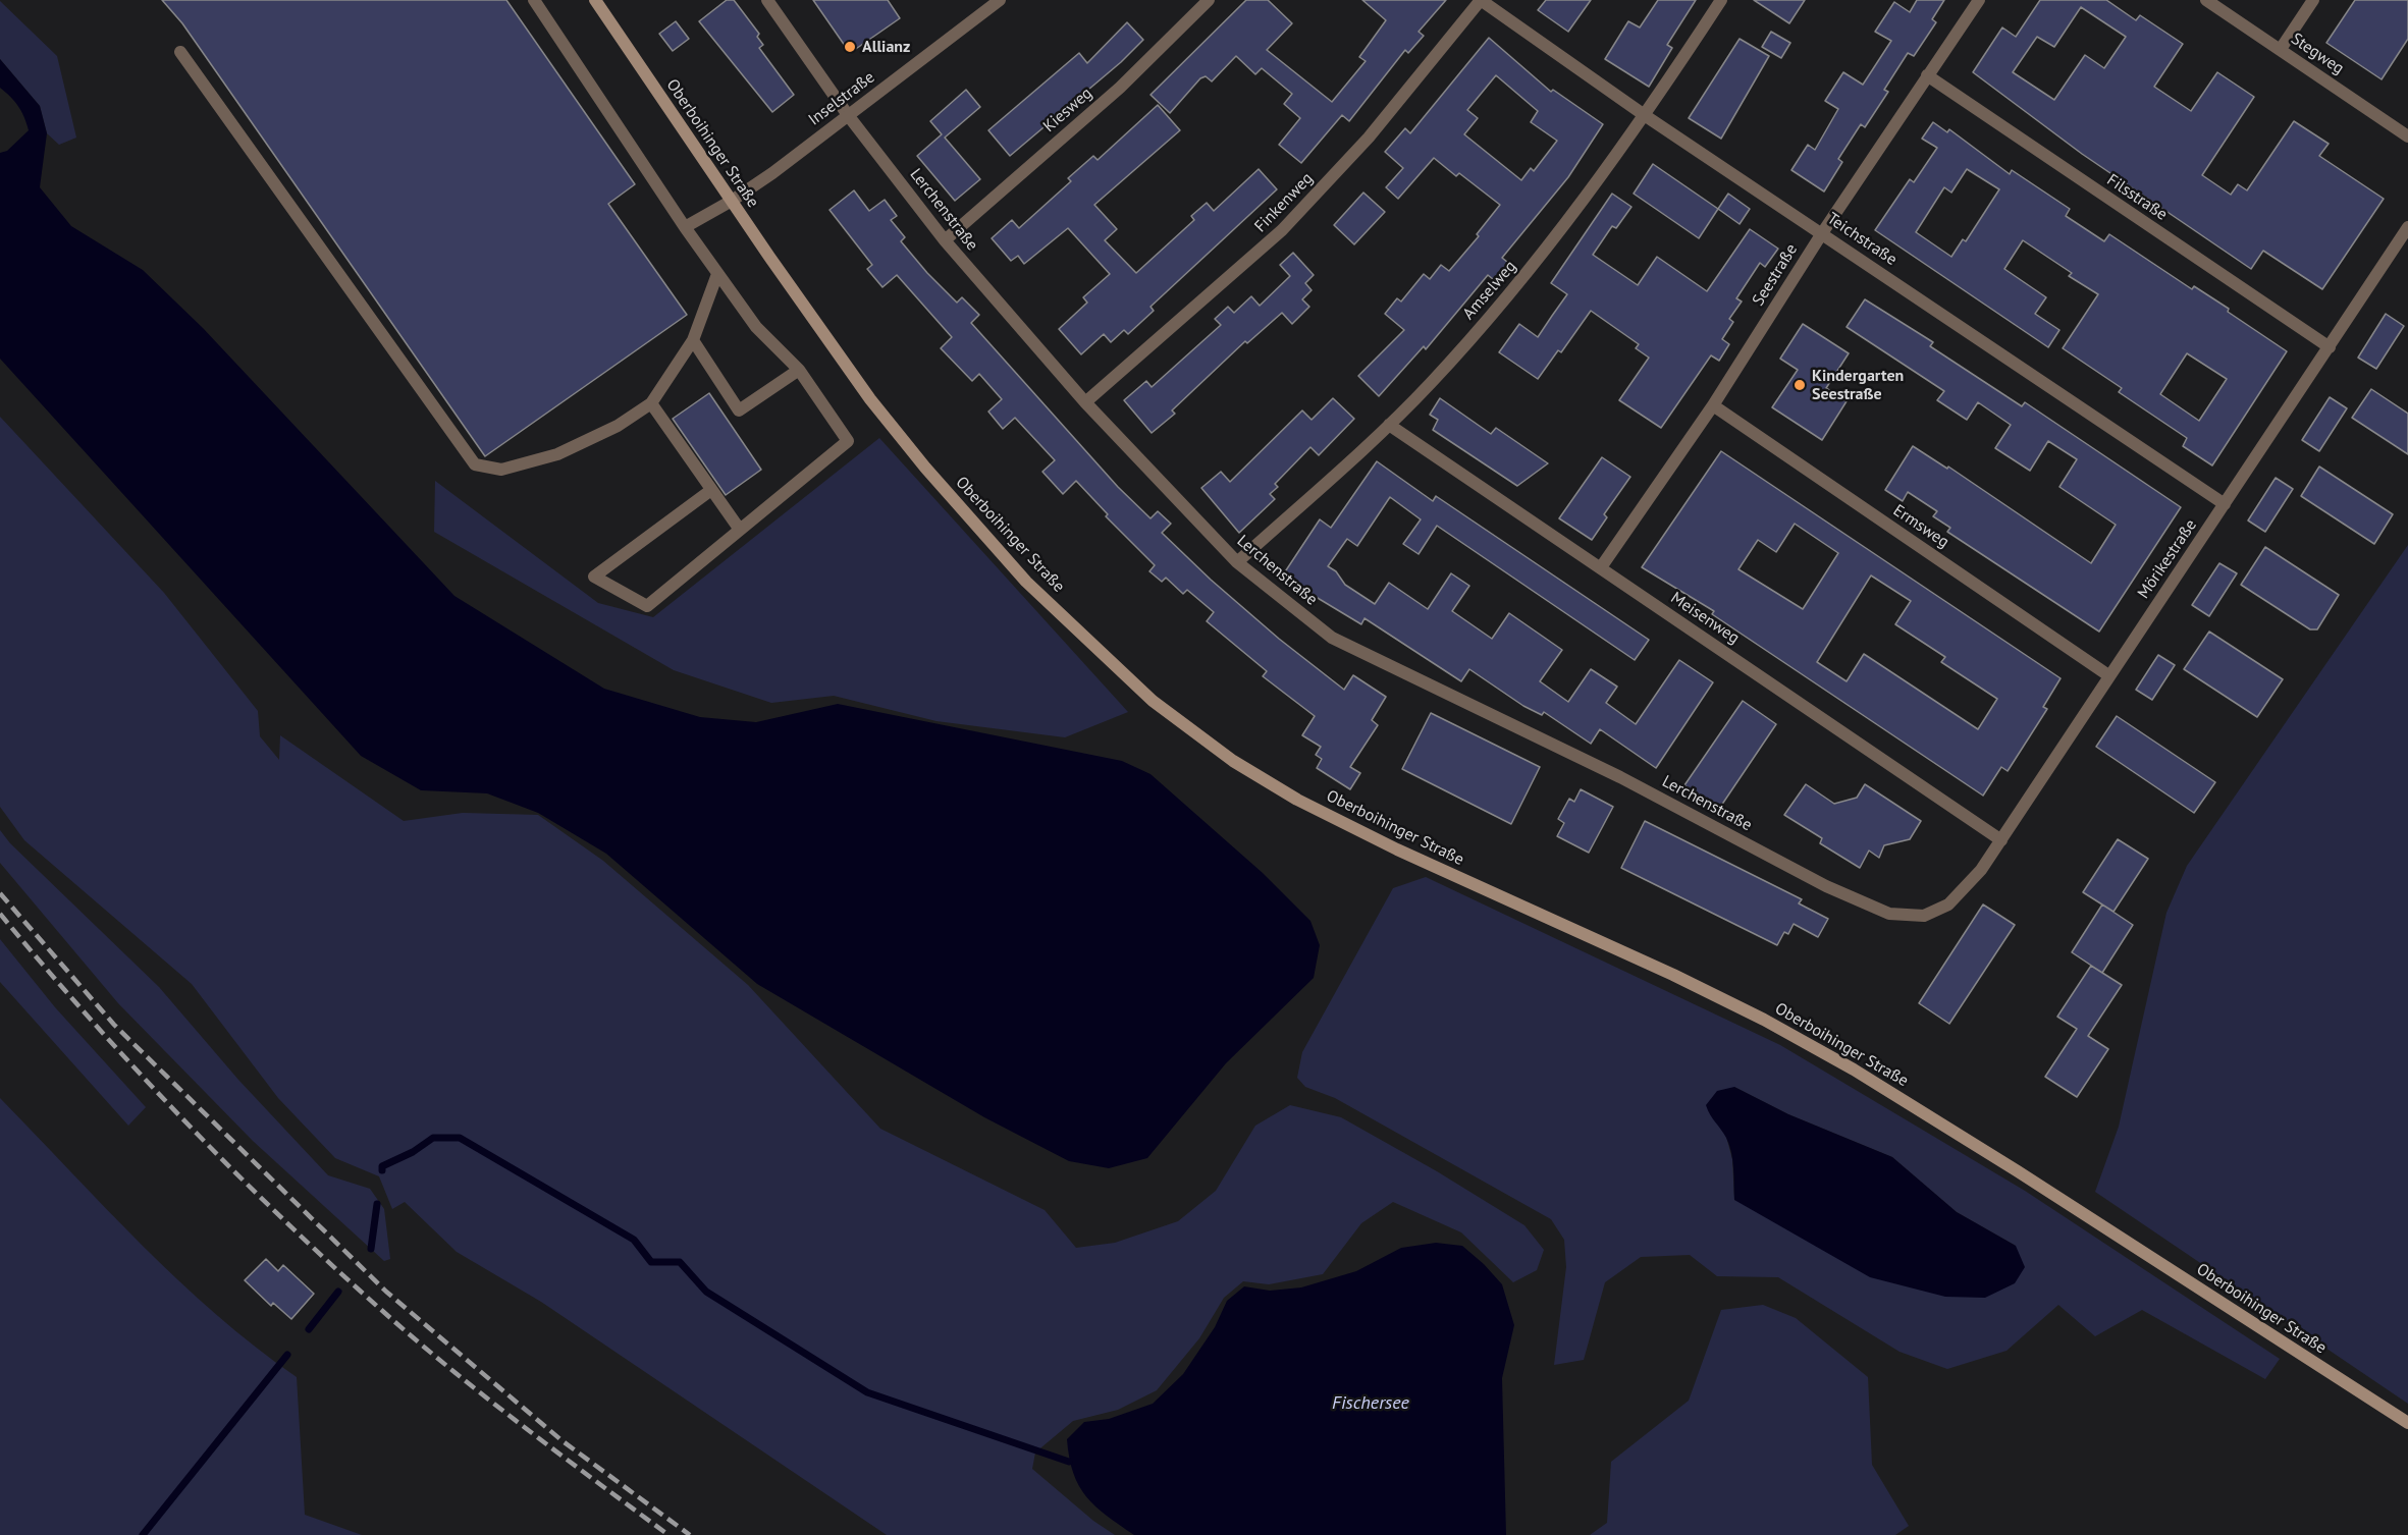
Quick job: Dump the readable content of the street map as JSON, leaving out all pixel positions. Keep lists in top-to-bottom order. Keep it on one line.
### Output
{"streets":{"main road":["Oberboihinger Straße"],"street":["Stegweg","Inselstraße","Kiesweg","Filsstraße","Finkenweg","Lerchenstraße","Teichstraße","Seestraße","Amselweg","Ermsweg","Mörikestraße","Meisenweg"]},"crossings":[["Inselstraße","Oberboihinger Straße"],["Inselstraße","Lerchenstraße"],["Kiesweg","Lerchenstraße"],["Filsstraße","Seestraße"],["Filsstraße","Mörikestraße"],["Finkenweg","Lerchenstraße"],["Finkenweg","Teichstraße"],["Lerchenstraße","Amselweg"],["Lerchenstraße","Mörikestraße"],["Teichstraße","Seestraße"],["Teichstraße","Amselweg"],["Teichstraße","Mörikestraße"],["Seestraße","Ermsweg"],["Seestraße","Meisenweg"],["Amselweg","Meisenweg"],["Ermsweg","Mörikestraße"],["Mörikestraße","Meisenweg"]],"water":["Fischersee"],"places":["Allianz","Kindergarten Seestraße"]}
